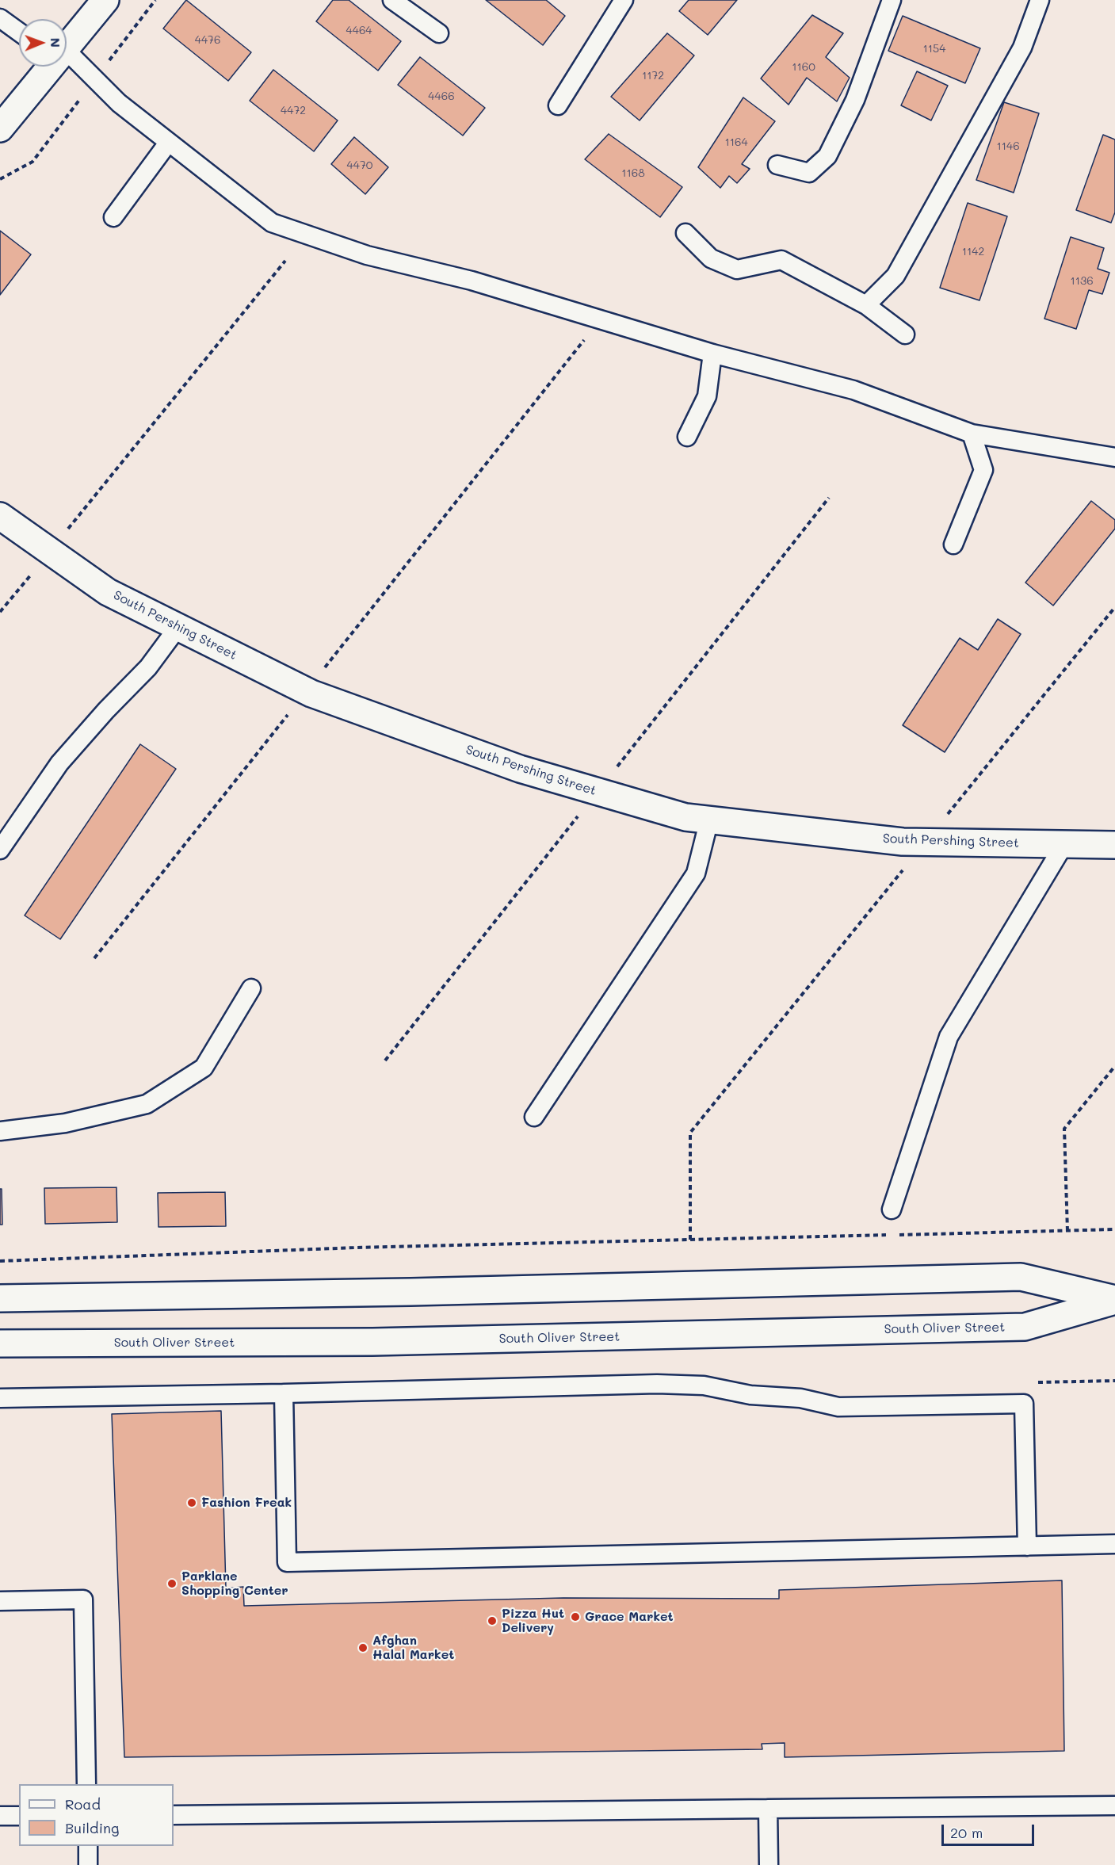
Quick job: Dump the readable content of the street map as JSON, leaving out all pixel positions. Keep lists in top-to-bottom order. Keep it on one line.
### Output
{"streets":{"main road":["South Pershing Street","South Oliver Street"]},"places":["Fashion Freak","Parklane Shopping Center","Grace Market","Pizza Hut Delivery","Afghan Halal Market"],"house_numbers":["4464","4476","1154","1160","1172","4466","4472","1164","1146","4470","1168","1142","1136"],"legend":["Road","Building"],"scale_bar":"20 m","north":"right"}
